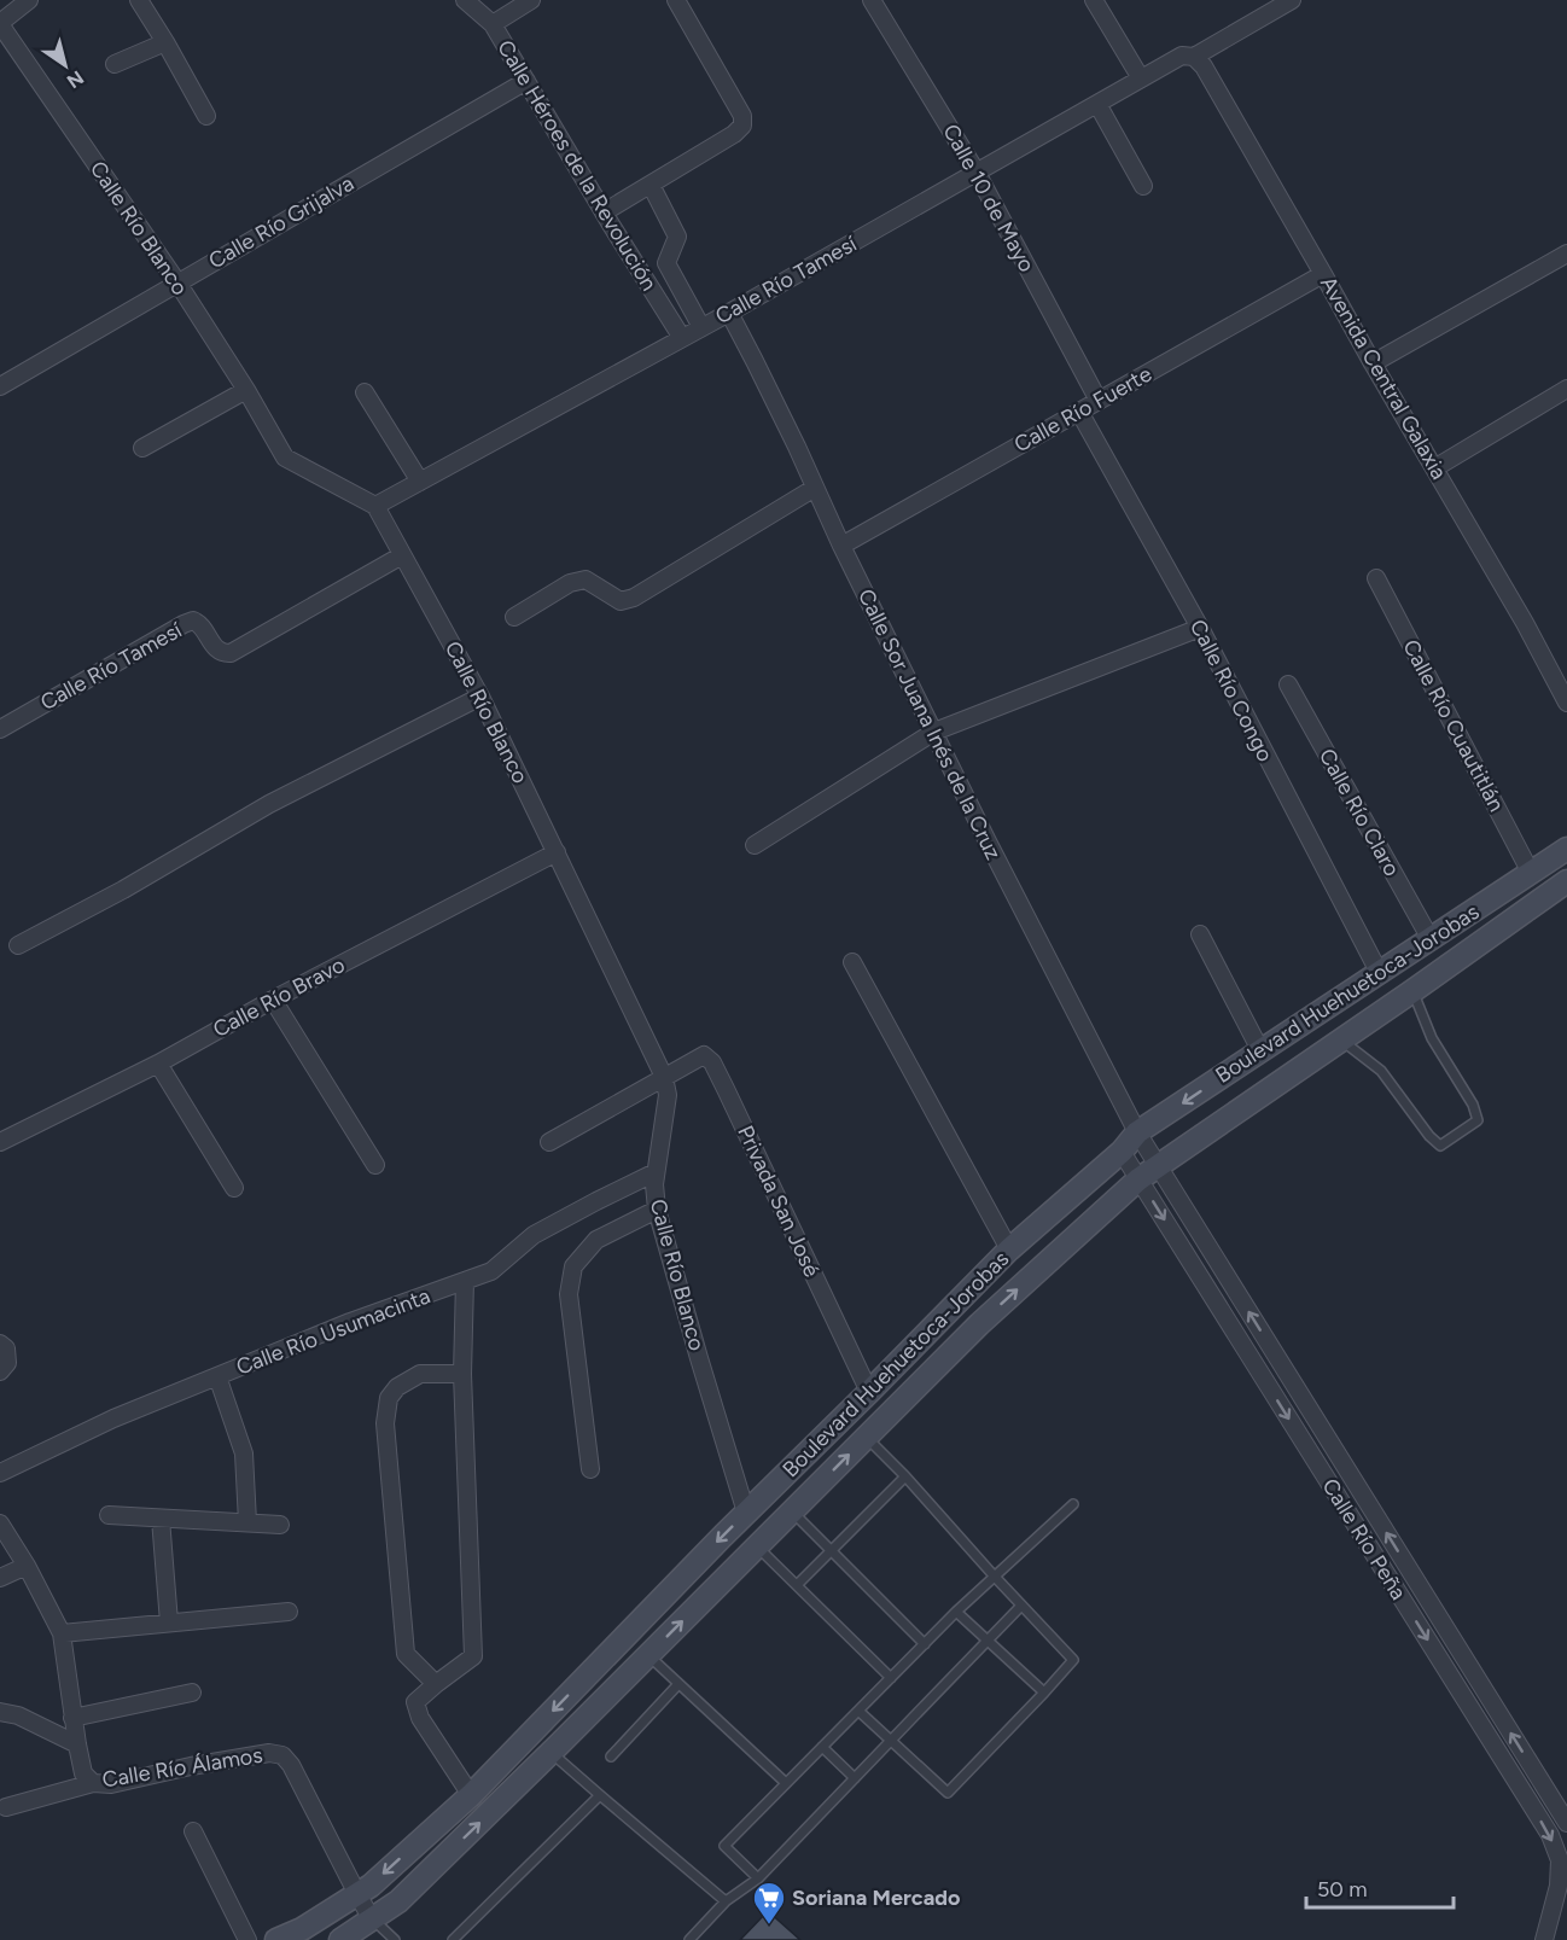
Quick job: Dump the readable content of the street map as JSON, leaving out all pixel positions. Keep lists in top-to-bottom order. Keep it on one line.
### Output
{"streets":{"main road":["Boulevard Huehuetoca-Jorobas"],"street":["Calle Héroes de la Revolución","Calle 10 de Mayo","Calle Río Grijalva","Calle Río Blanco","Calle Río Tamesí","Avenida Central Galaxia","Calle Río Fuerte","Calle Río Congo","Calle Sor Juana Inés de la Cruz","Calle Río Cuautitlán","Calle Río Claro","Calle Río Bravo","Privada San José","Calle Río Usumacinta","Calle Río Peña","Calle Río Álamos"]},"crossings":[["Calle Héroes de la Revolución","Calle Río Grijalva"],["Calle Héroes de la Revolución","Calle Río Tamesí"],["Calle 10 de Mayo","Calle Río Tamesí"],["Calle 10 de Mayo","Calle Río Fuerte"],["Calle Río Grijalva","Calle Río Blanco"],["Calle Río Blanco","Calle Río Tamesí"],["Calle Río Blanco","Boulevard Huehuetoca-Jorobas"],["Calle Río Blanco","Calle Río Bravo"],["Calle Río Blanco","Privada San José"],["Calle Río Blanco","Calle Río Usumacinta"],["Calle Río Tamesí","Avenida Central Galaxia"],["Calle Río Tamesí","Calle Sor Juana Inés de la Cruz"],["Avenida Central Galaxia","Calle Río Fuerte"],["Calle Río Fuerte","Calle Río Congo"],["Calle Río Fuerte","Calle Sor Juana Inés de la Cruz"],["Calle Río Congo","Boulevard Huehuetoca-Jorobas"],["Calle Sor Juana Inés de la Cruz","Boulevard Huehuetoca-Jorobas"],["Calle Sor Juana Inés de la Cruz","Calle Río Peña"],["Calle Río Cuautitlán","Boulevard Huehuetoca-Jorobas"],["Calle Río Claro","Boulevard Huehuetoca-Jorobas"],["Boulevard Huehuetoca-Jorobas","Privada San José"],["Boulevard Huehuetoca-Jorobas","Calle Río Peña"],["Boulevard Huehuetoca-Jorobas","Calle Río Álamos"]],"places":{"supermarket":["Soriana Mercado"]},"scale_bar":"50 m","north":"bottom right"}
